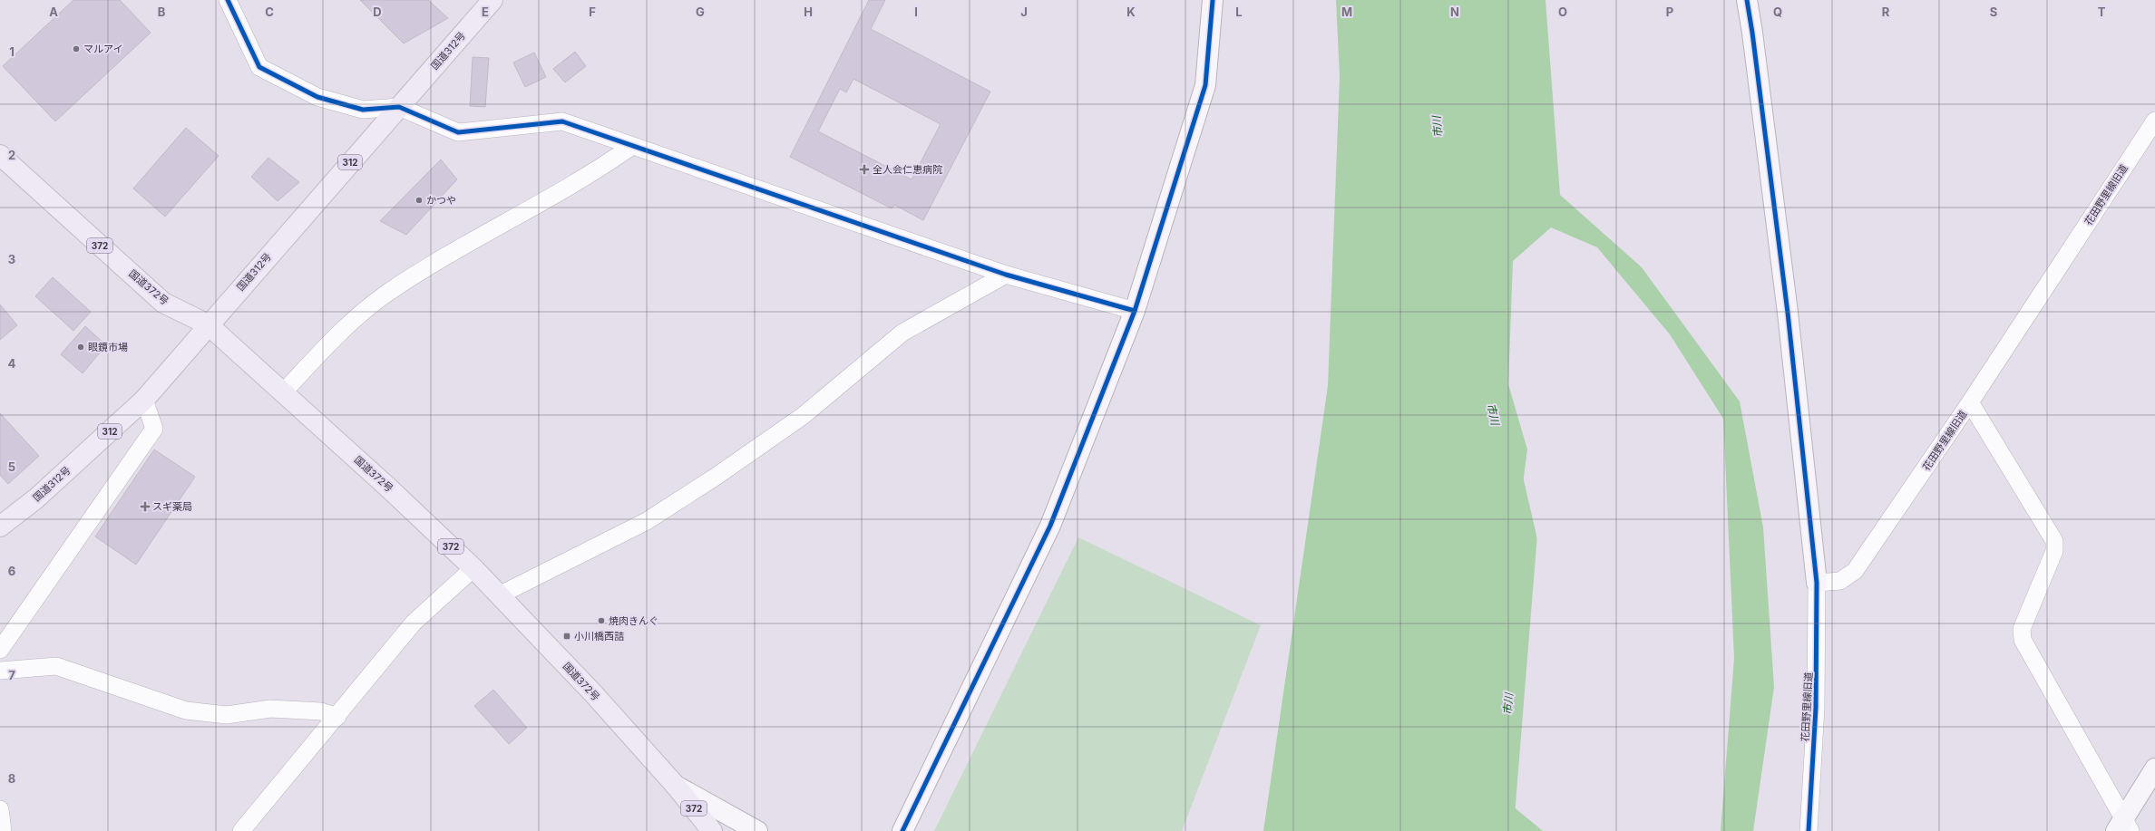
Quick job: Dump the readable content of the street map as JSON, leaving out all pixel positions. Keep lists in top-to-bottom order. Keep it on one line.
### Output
{"streets":{"highway":["国道312号","312","372","国道372号"],"street":["花田野里線旧道"]},"crossings":[["国道312号","国道372号"]],"water":["市川"],"places":{"other":["マルアイ","かつや","眼鏡市場","焼肉きんぐ"],"health":["全人会仁恵病院","スギ薬局"],"transit":["小川橋西詰"]},"grid":{"columns":["A","B","C","D","E","F","G","H","I","J","K","L","M","N","O","P","Q","R","S","T"],"rows":["1","2","3","4","5","6","7","8"]}}
